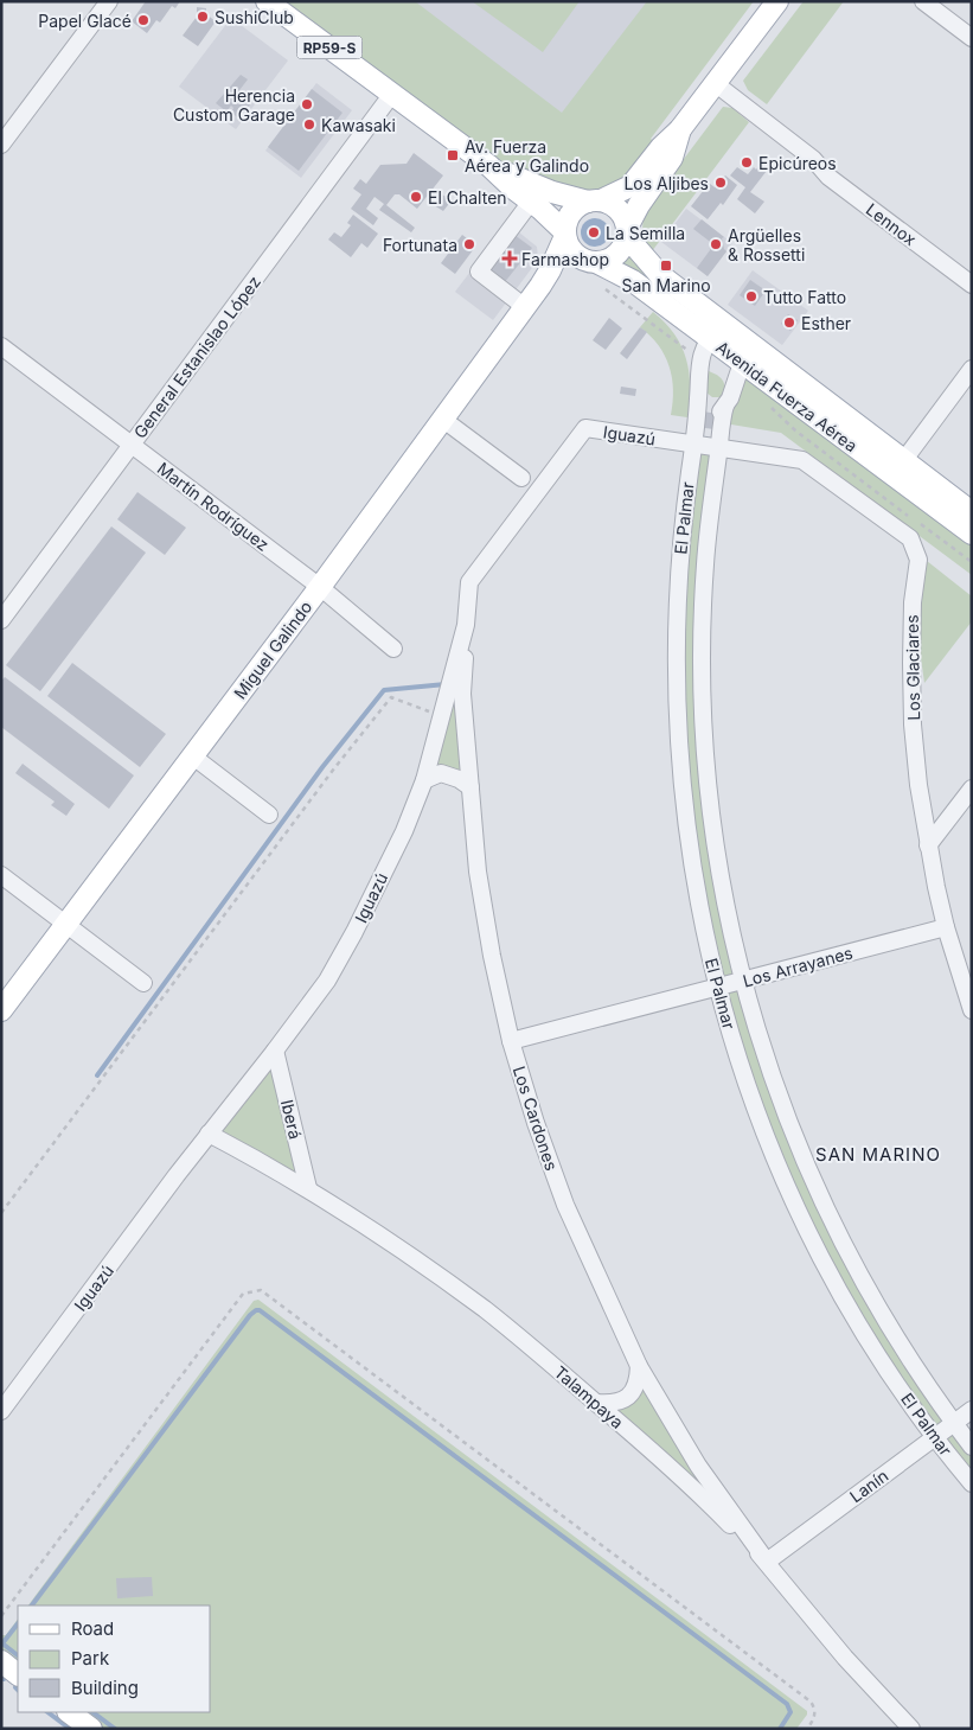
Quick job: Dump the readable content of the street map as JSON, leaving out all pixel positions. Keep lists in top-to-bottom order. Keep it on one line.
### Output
{"streets":{"main road":["RP59-S","Avenida Fuerza Aérea","Miguel Galindo"],"street":["Lennox","General Estanislao López","Iguazú","Martín Rodríguez","El Palmar","Los Glaciares","Los Arrayanes","Los Cardones","Iberá","Talampaya","Lanín"]},"crossings":[["General Estanislao López","Avenida Fuerza Aérea"],["General Estanislao López","Martín Rodríguez"],["Avenida Fuerza Aérea","El Palmar"],["Avenida Fuerza Aérea","Miguel Galindo"],["Iguazú","El Palmar"],["Iguazú","Los Glaciares"],["Iguazú","Los Cardones"],["Iguazú","Iberá"],["Iguazú","Talampaya"],["Martín Rodríguez","Miguel Galindo"],["El Palmar","Los Glaciares"],["El Palmar","Los Arrayanes"],["El Palmar","Lanín"],["Los Glaciares","Los Arrayanes"],["Los Arrayanes","Los Cardones"],["Los Cardones","Talampaya"],["Los Cardones","Lanín"],["Iberá","Talampaya"],["Talampaya","Lanín"]],"districts":["SAN MARINO"],"places":{"other":["SushiClub","Papel Glacé","Herencia Custom Garage","Kawasaki","Epicúreos","Los Aljibes","El Chalten","La Semilla","Fortunata","Argüelles & Rossetti","Tutto Fatto","Esther"],"transit":["Av. Fuerza Aérea y Galindo","San Marino"],"health":["Farmashop"]},"legend":["Road","Park","Building"]}
